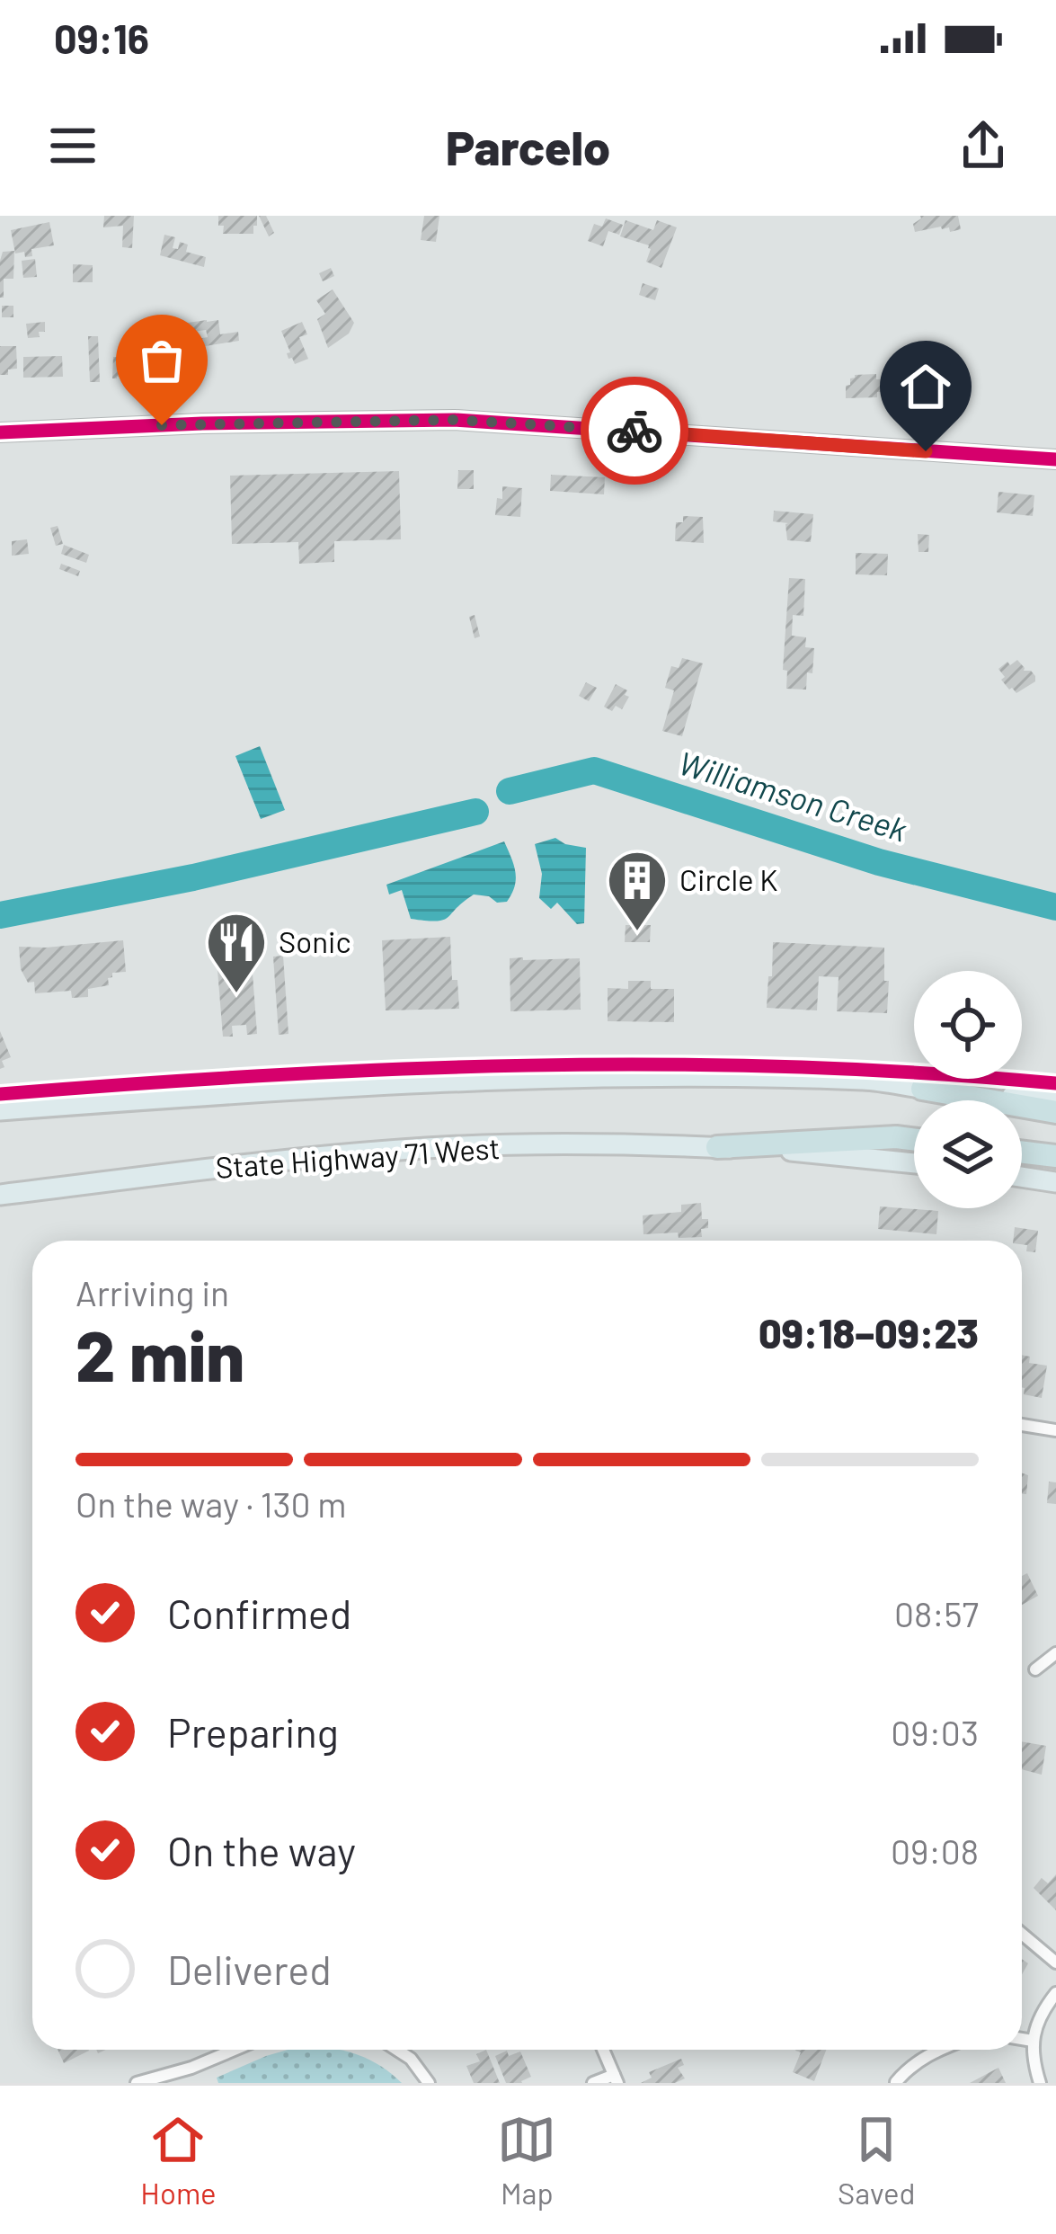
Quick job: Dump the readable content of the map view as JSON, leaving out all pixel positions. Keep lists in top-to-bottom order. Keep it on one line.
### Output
{"streets":{"main road":["State Highway 71 West"]},"water":["Williamson Creek"],"places":{"building":["Circle K"],"restaurant":["Sonic"]},"page":{"status":"09:16","header":"Parcelo","heading":["2 min","Arriving in","09:18–09:23"],"bar":"On the way · 130 m","list":[["Confirmed","08:57"],["Preparing","09:03"],["On the way","09:08"],"Delivered"],"tabs":["Home","Map","Saved"]}}
